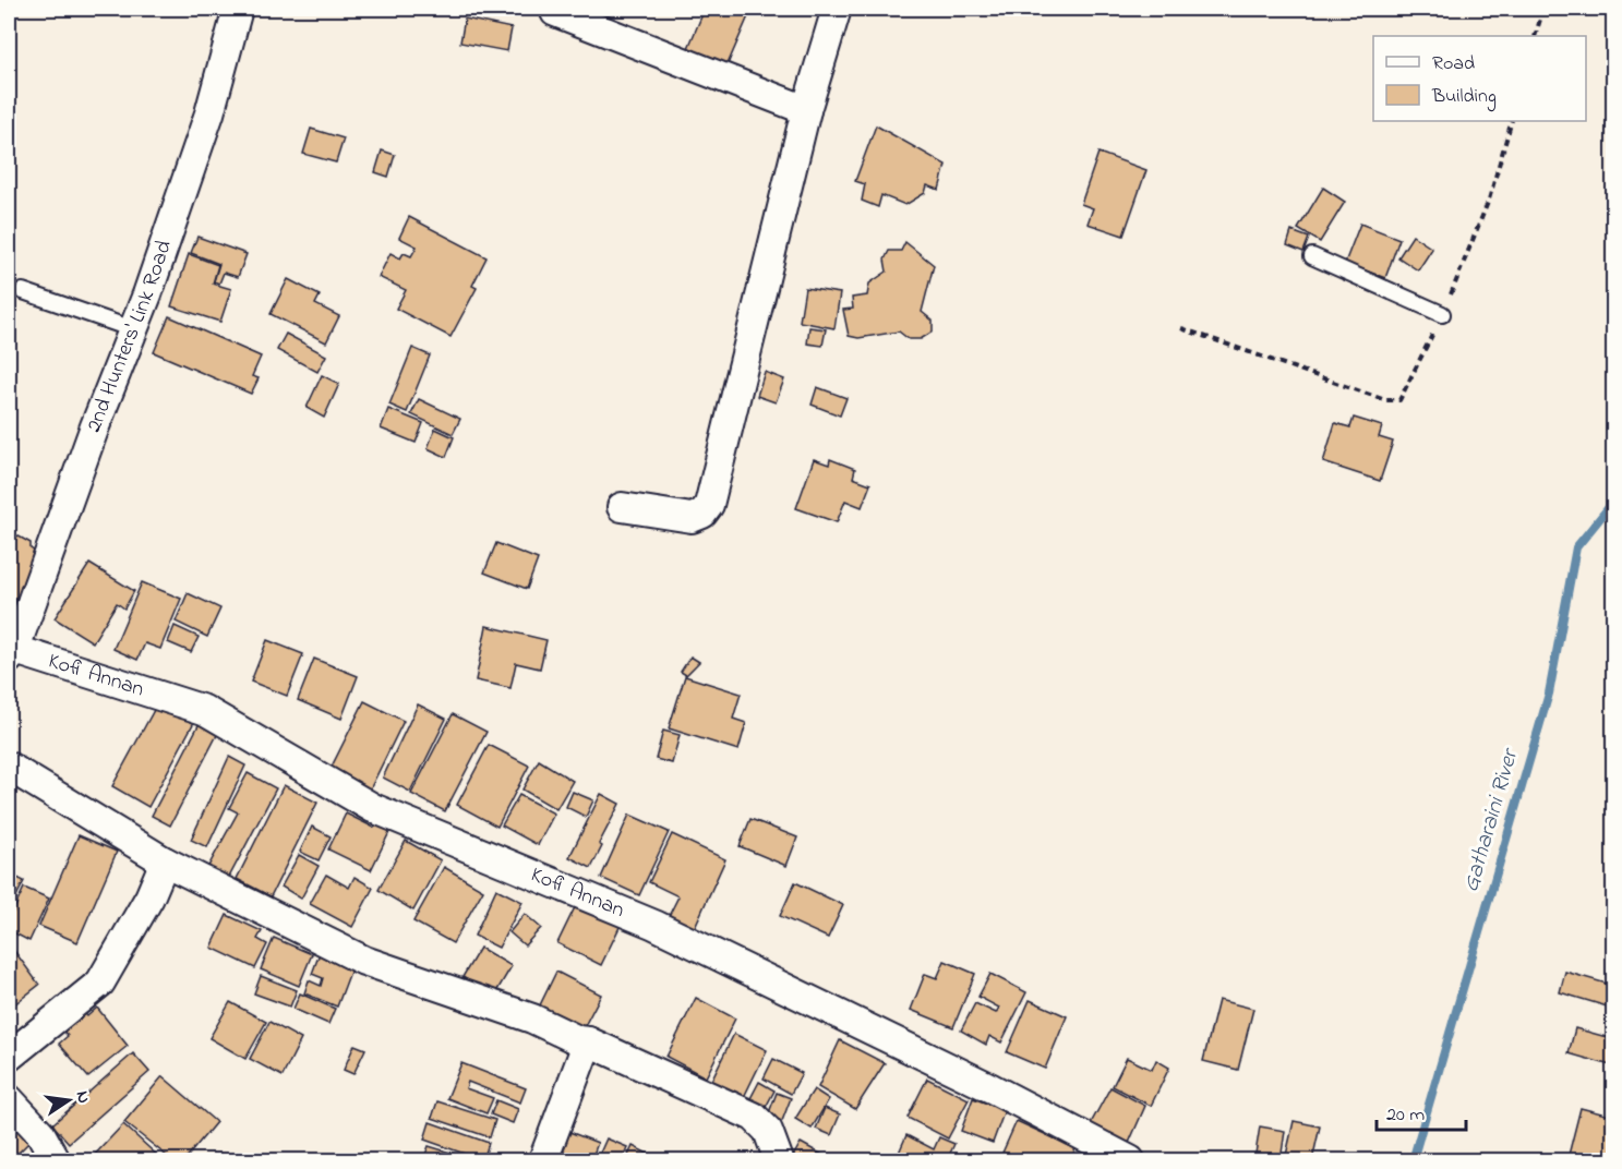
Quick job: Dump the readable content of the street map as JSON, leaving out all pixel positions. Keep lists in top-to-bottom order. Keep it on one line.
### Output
{"streets":{"street":["2nd Hunters' Link Road","Kofi Annan"]},"crossings":[["2nd Hunters' Link Road","Kofi Annan"]],"water":["Gatharaini River"],"legend":["Road","Building"],"scale_bar":"20 m","north":"right"}
